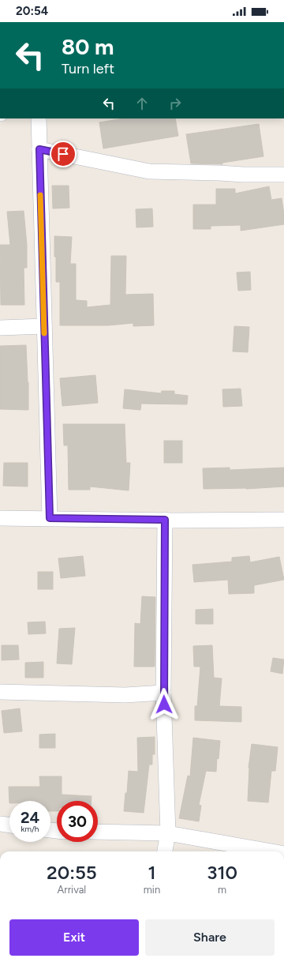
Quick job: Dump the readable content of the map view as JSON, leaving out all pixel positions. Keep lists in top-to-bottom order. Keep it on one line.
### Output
{"page":{"status":"20:54","turn":["80 m","Turn left"],"speed":"24 km/h","limit":"30","eta":["20:55","Arrival","1","min","310","m"],"buttons":["Exit","Share"]}}
